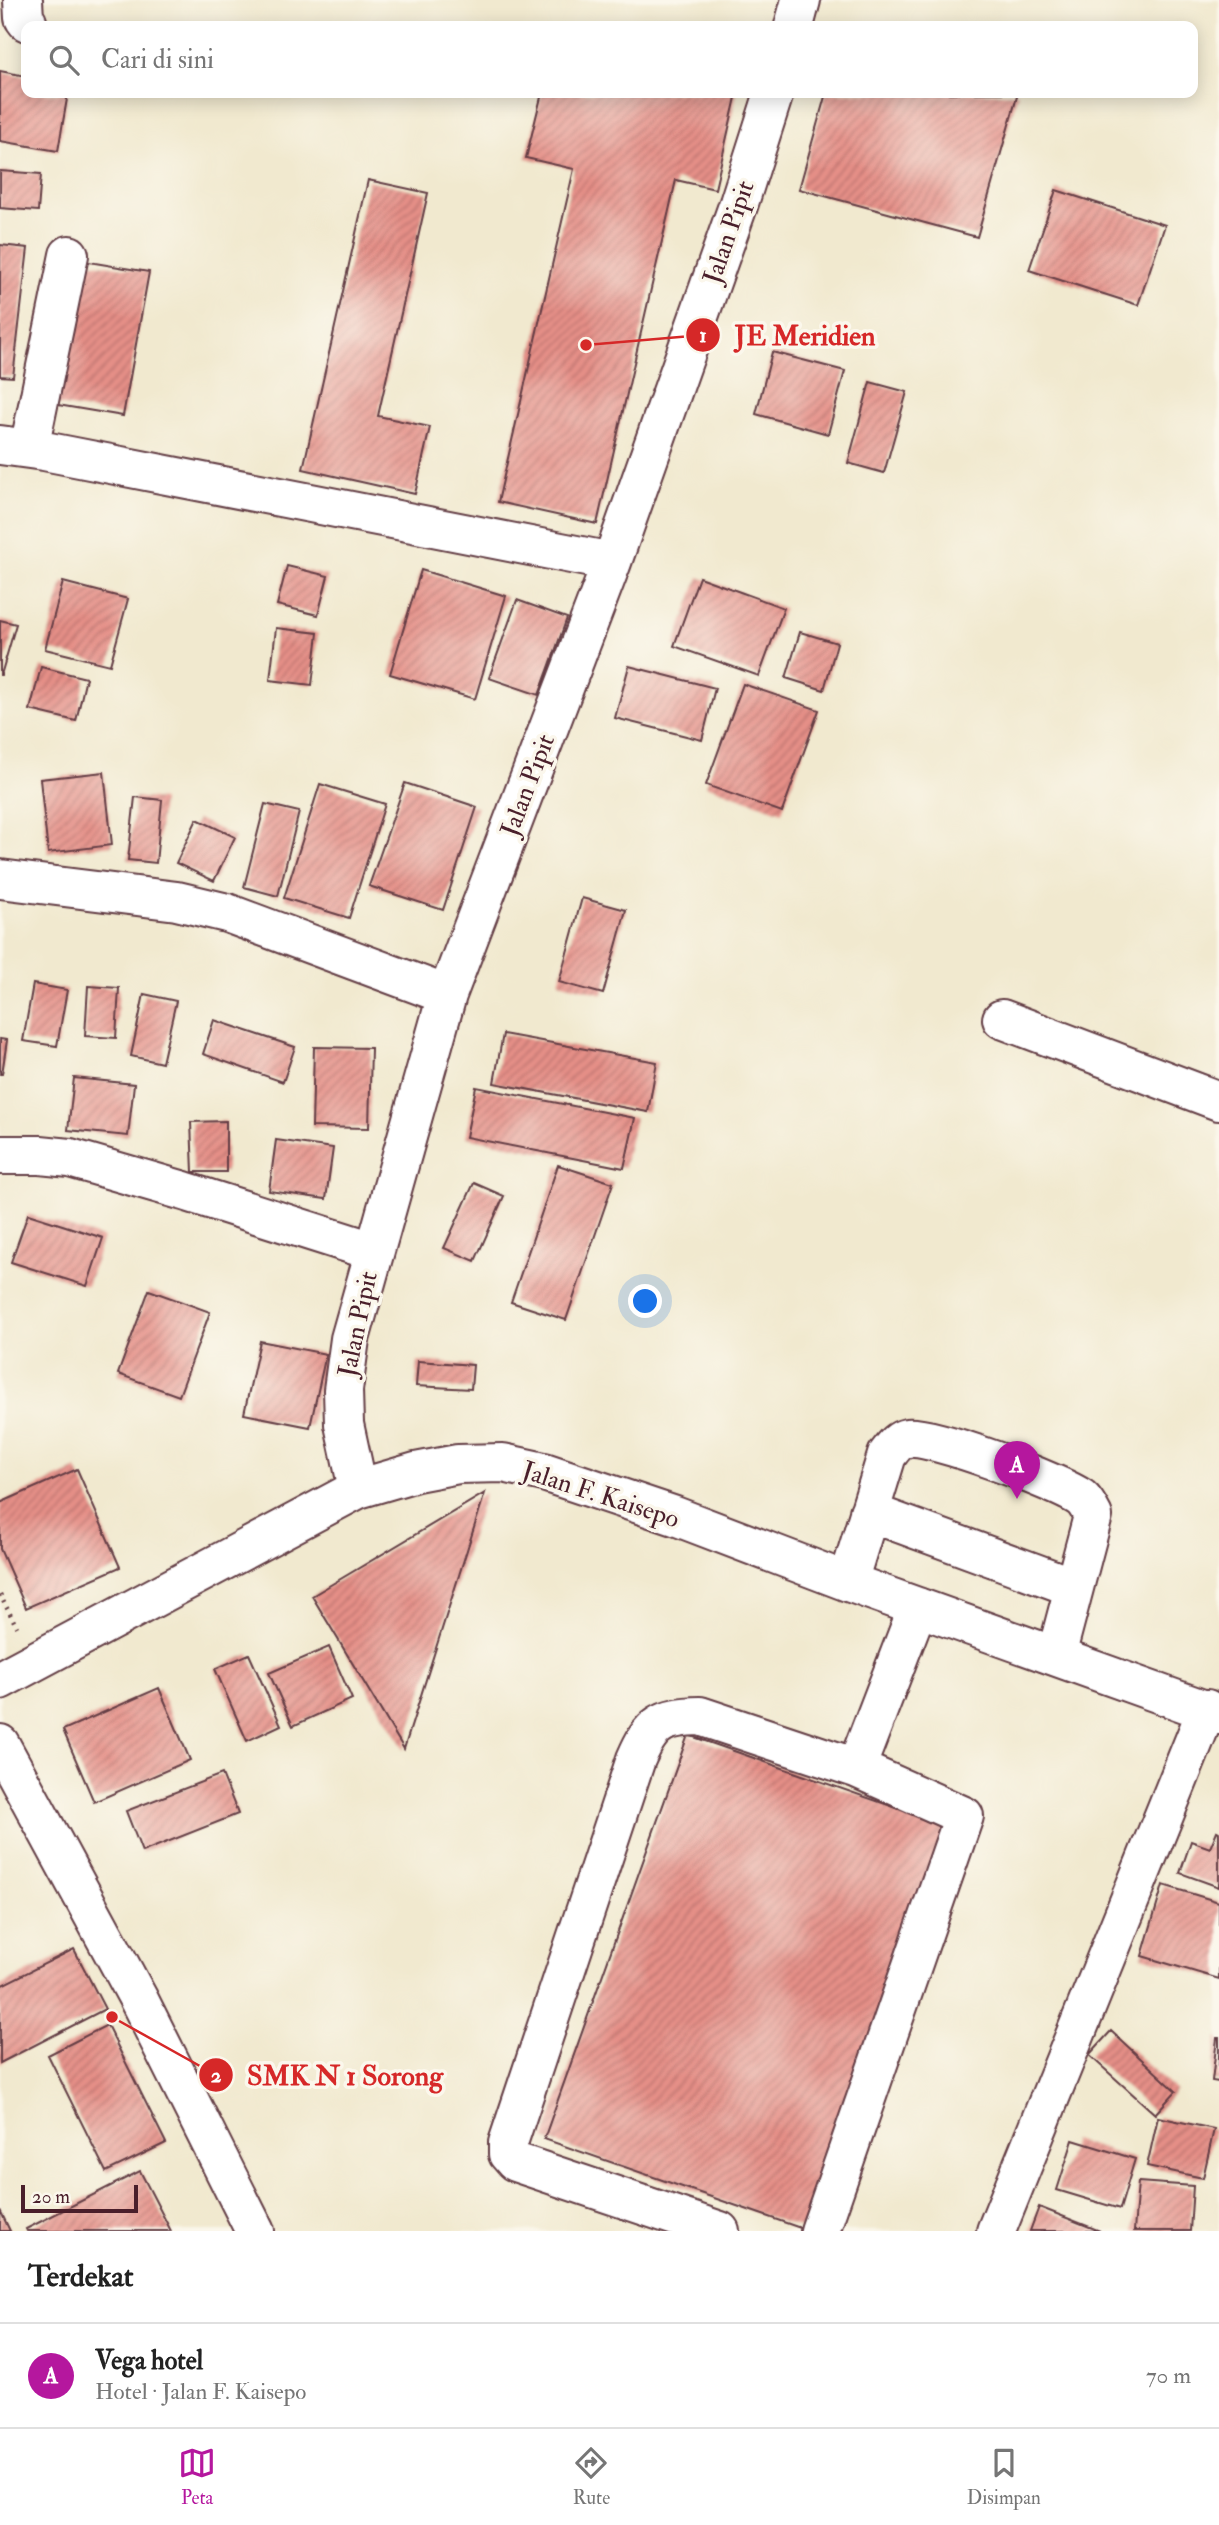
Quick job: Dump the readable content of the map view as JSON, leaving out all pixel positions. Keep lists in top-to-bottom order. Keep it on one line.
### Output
{"streets":{"street":["Jalan Pipit","Jalan F. Kaisepo"]},"crossings":[["Jalan Pipit","Jalan F. Kaisepo"]],"places":["JE Meridien","SMK N 1 Sorong"],"scale_bar":"20 m","page":{"search":"Cari di sini","pins":"A","scale":"20 m","heading":"Terdekat","list":[{"mark":"A","name":"Vega hotel","note":"Hotel · Jalan F. Kaisepo","value":"70 m"}],"nav":["Peta","Rute","Disimpan"]}}
